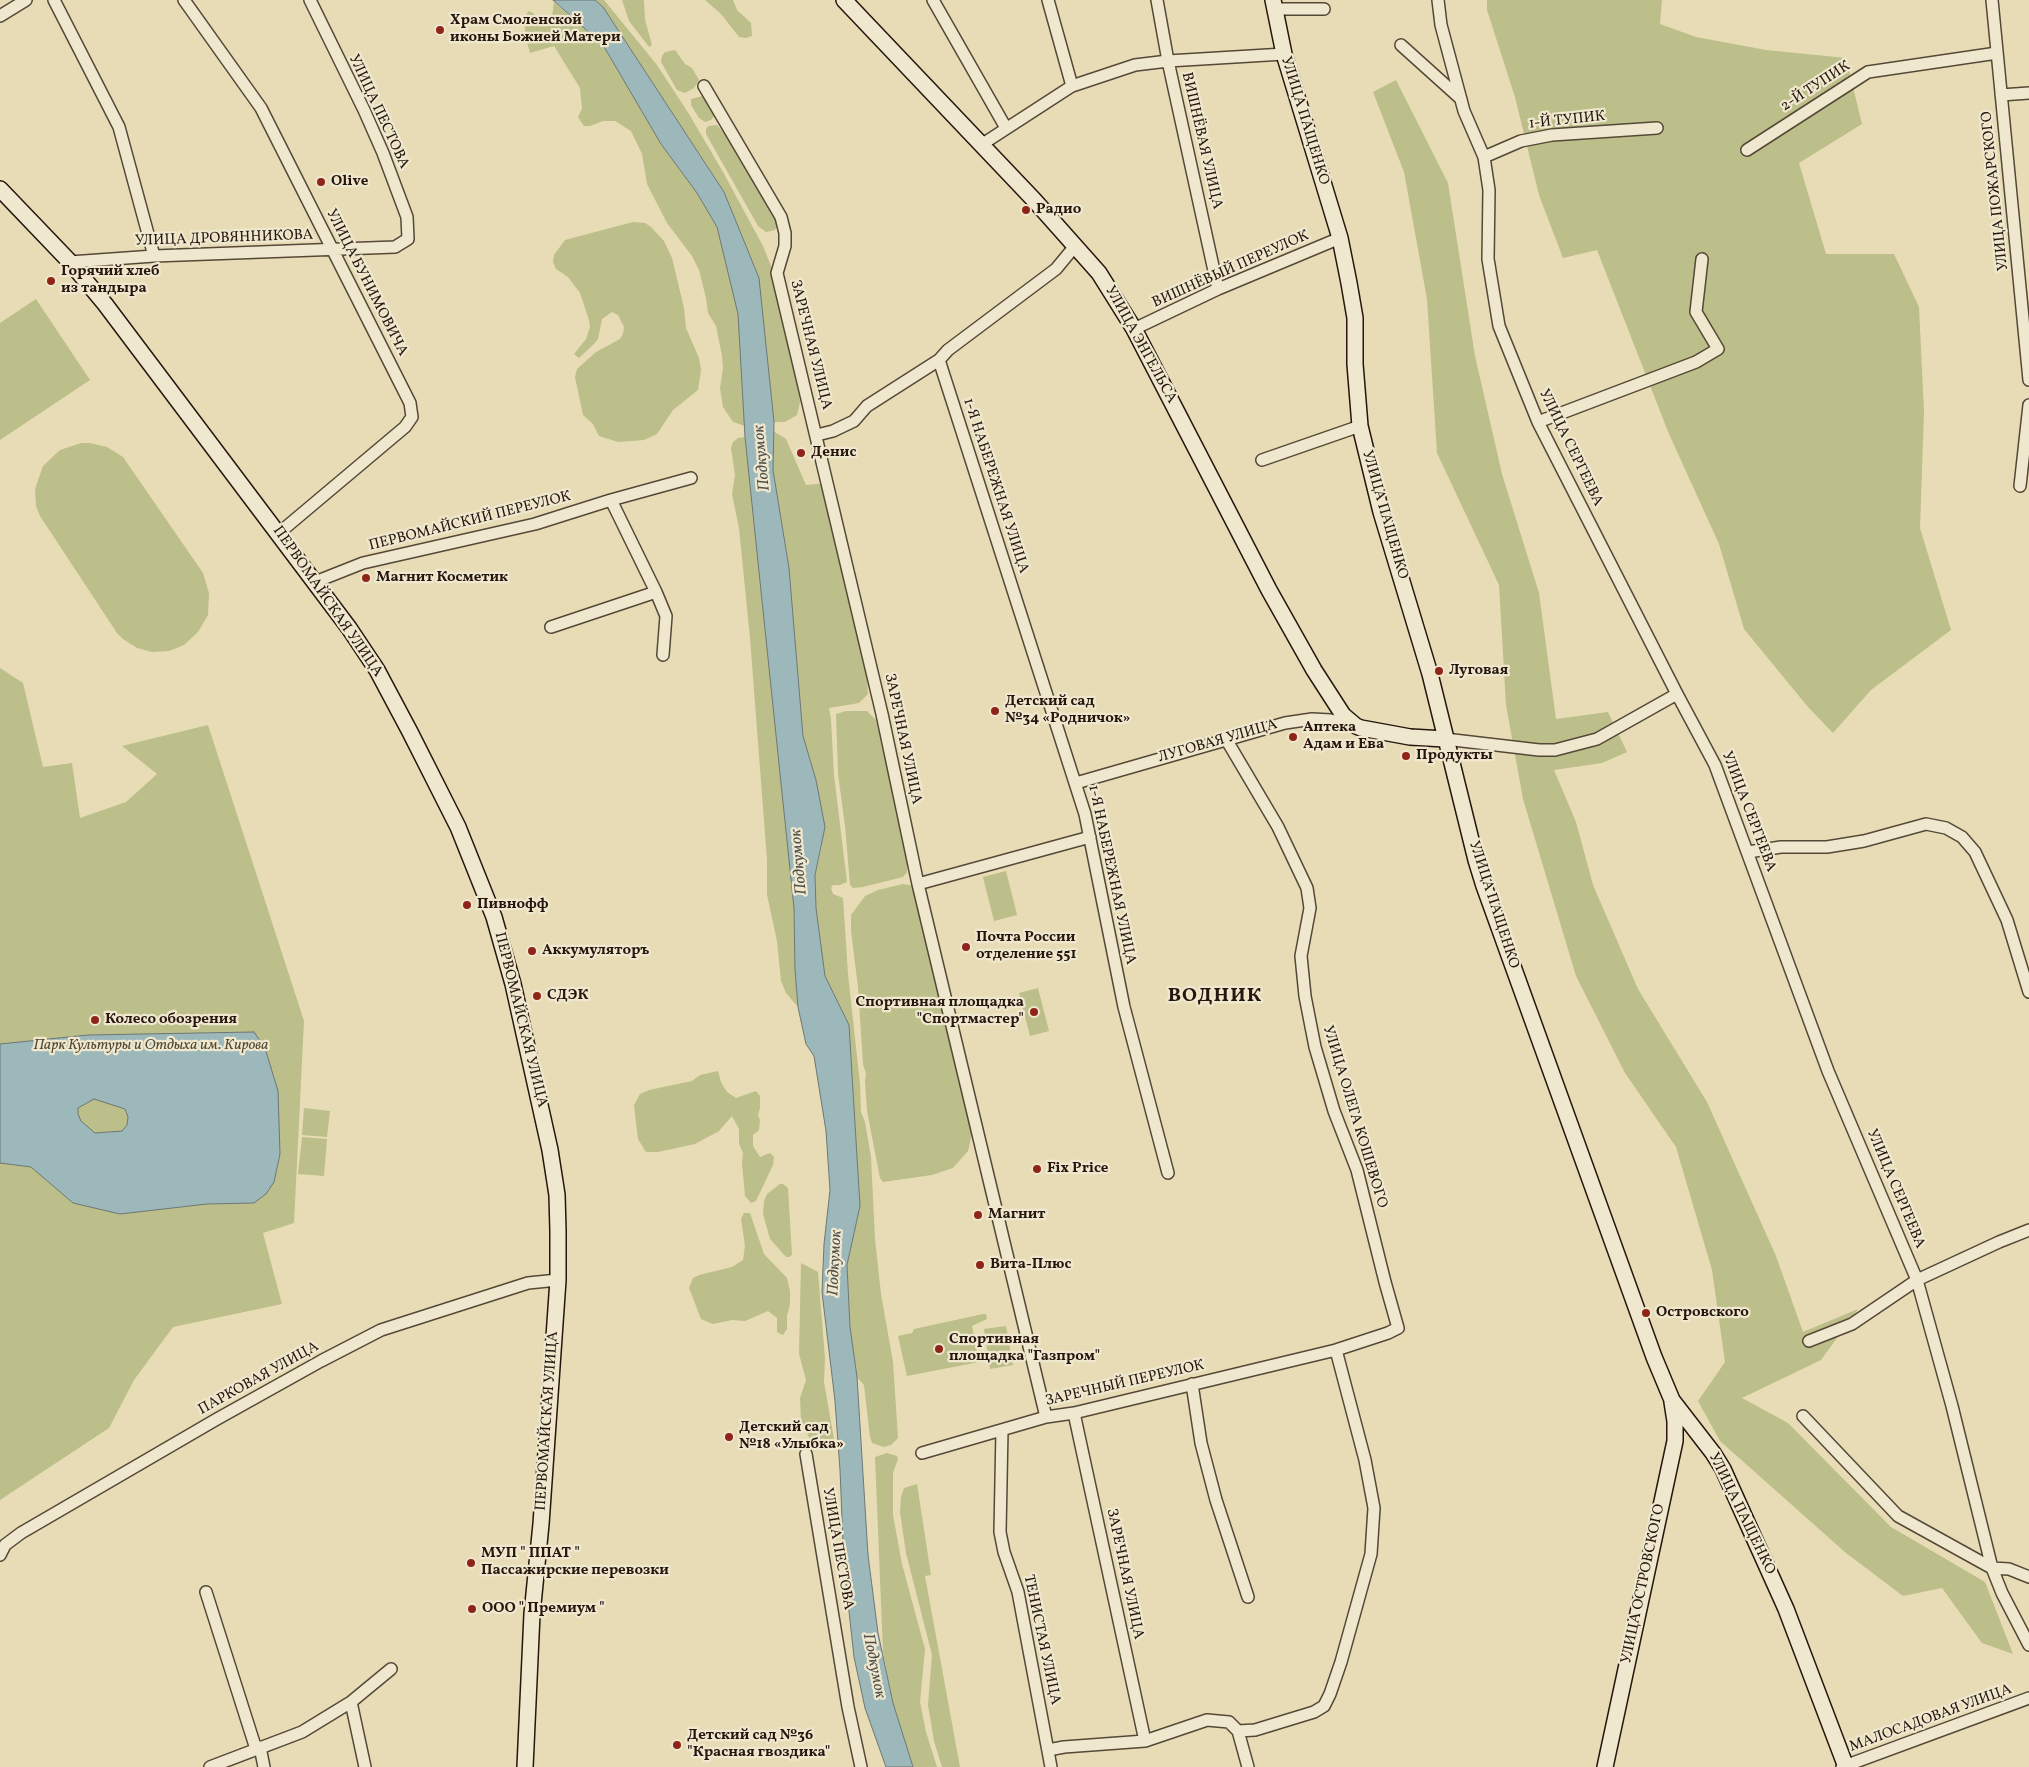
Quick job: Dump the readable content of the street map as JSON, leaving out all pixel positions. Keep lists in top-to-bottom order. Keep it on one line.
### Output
{"streets":{"street":["2-Й ТУПИК","УЛИЦА ПЕСТОВА","УЛИЦА ПАЩЕНКО","1-Й ТУПИК","ВИШНЁВАЯ УЛИЦА","УЛИЦА ПОЖАРСКОГО","УЛИЦА ДРОВЯННИКОВА","ВИШНЁВЫЙ ПЕРЕУЛОК","УЛИЦА БУНИМОВИЧА","ЗАРЕЧНАЯ УЛИЦА","УЛИЦА ЭНГЕЛЬСА","УЛИЦА СЕРГЕЕВА","1-Я НАБЕРЕЖНАЯ УЛИЦА","ПЕРВОМАЙСКИЙ ПЕРЕУЛОК","ПЕРВОМАЙСКАЯ УЛИЦА","ЛУГОВАЯ УЛИЦА","УЛИЦА ОЛЕГА КОШЕВОГО","ПАРКОВАЯ УЛИЦА","ЗАРЕЧНЫЙ ПЕРЕУЛОК","УЛИЦА ОСТРОВСКОГО","ТЕНИСТАЯ УЛИЦА","МАЛОСАДОВАЯ УЛИЦА"]},"crossings":[["2-Й ТУПИК","УЛИЦА ПОЖАРСКОГО"],["УЛИЦА ПЕСТОВА","УЛИЦА ДРОВЯННИКОВА"],["УЛИЦА ПАЩЕНКО","ВИШНЁВЫЙ ПЕРЕУЛОК"],["УЛИЦА ПАЩЕНКО","ЛУГОВАЯ УЛИЦА"],["УЛИЦА ПАЩЕНКО","УЛИЦА ОСТРОВСКОГО"],["УЛИЦА ПАЩЕНКО","МАЛОСАДОВАЯ УЛИЦА"],["1-Й ТУПИК","УЛИЦА СЕРГЕЕВА"],["ВИШНЁВАЯ УЛИЦА","ВИШНЁВЫЙ ПЕРЕУЛОК"],["УЛИЦА ДРОВЯННИКОВА","УЛИЦА БУНИМОВИЧА"],["УЛИЦА ДРОВЯННИКОВА","ПЕРВОМАЙСКАЯ УЛИЦА"],["ВИШНЁВЫЙ ПЕРЕУЛОК","УЛИЦА ЭНГЕЛЬСА"],["УЛИЦА БУНИМОВИЧА","ПЕРВОМАЙСКАЯ УЛИЦА"],["ЗАРЕЧНАЯ УЛИЦА","ЗАРЕЧНЫЙ ПЕРЕУЛОК"],["УЛИЦА ЭНГЕЛЬСА","ЛУГОВАЯ УЛИЦА"],["УЛИЦА СЕРГЕЕВА","ЛУГОВАЯ УЛИЦА"],["1-Я НАБЕРЕЖНАЯ УЛИЦА","ЛУГОВАЯ УЛИЦА"],["ПЕРВОМАЙСКИЙ ПЕРЕУЛОК","ПЕРВОМАЙСКАЯ УЛИЦА"],["ПЕРВОМАЙСКАЯ УЛИЦА","ПАРКОВАЯ УЛИЦА"],["ЛУГОВАЯ УЛИЦА","УЛИЦА ОЛЕГА КОШЕВОГО"],["УЛИЦА ОЛЕГА КОШЕВОГО","ЗАРЕЧНЫЙ ПЕРЕУЛОК"],["ЗАРЕЧНЫЙ ПЕРЕУЛОК","ТЕНИСТАЯ УЛИЦА"]],"districts":["ВОДНИК"],"water":["Подкумок"],"parks":["Парк Культуры и Отдыха им. Кирова"],"places":["Храм Смоленской иконы Божией Матери","Olive","Радио","Горячий хлеб из тандыра","Денис","Магнит Косметик","Луговая","Детский сад №34 «Родничок»","Аптека Адам и Ева","Продукты","Пивнофф","Почта России отделение 551","Аккумуляторъ","СДЭК","Спортивная площадка \"Спортмастер\"","Колесо обозрения","Fix Price","Магнит","Вита-Плюс","Островского","Спортивная площадка \"Газпром\"","Детский сад №18 «Улыбка»","МУП \" ППАТ \" Пассажирские перевозки","ООО \" Премиум \"","Детский сад №36 \"Красная гвоздика\""]}
